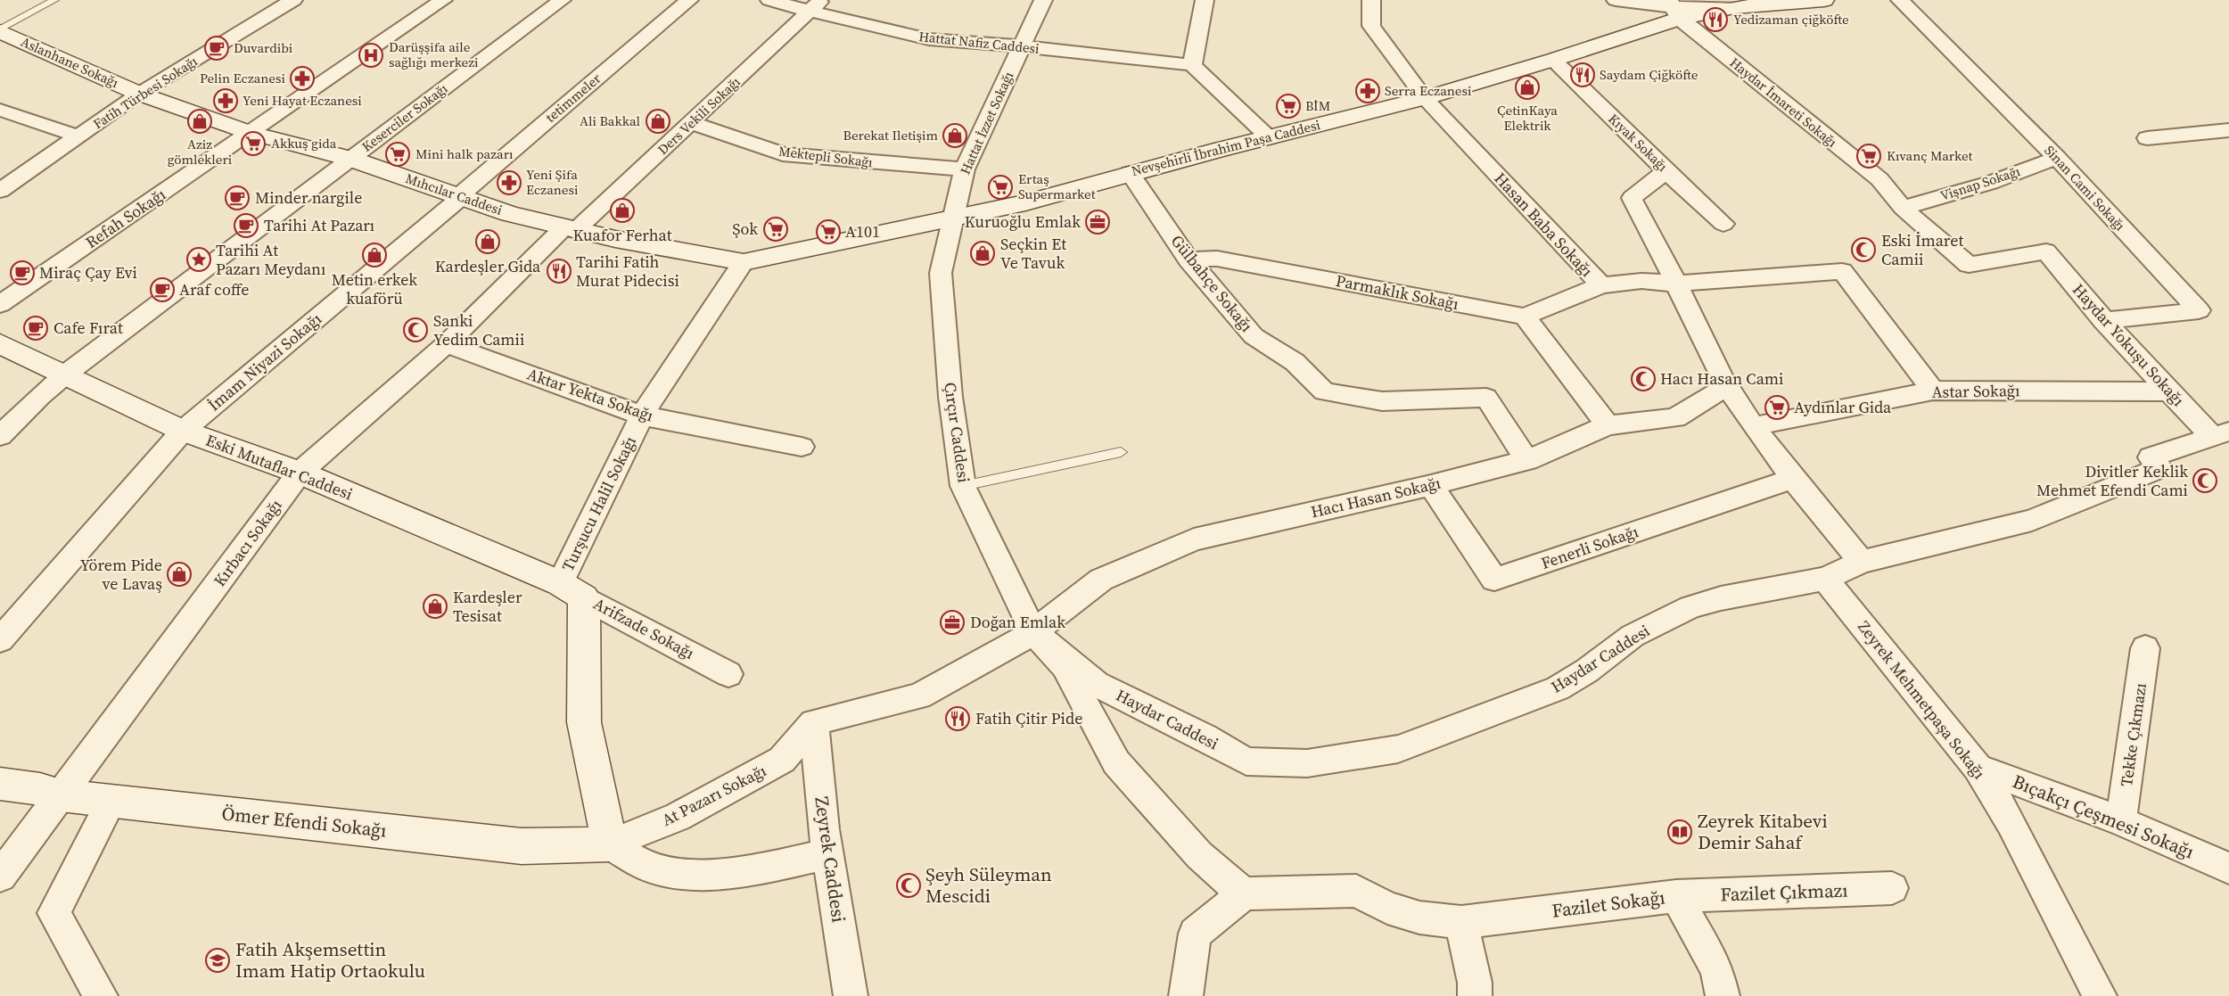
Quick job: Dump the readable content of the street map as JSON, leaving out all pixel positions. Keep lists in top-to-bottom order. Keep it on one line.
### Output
{"streets":{"street":["Hattat Nafiz Caddesi","Aslanhane Sokağı","Fatih Türbesi Sokağı","tetimmeler","Haydar İmareti Sokağı","Ders Vekili Sokağı","Keserciler Sokağı","Hattat İzzet Sokağı","Kıyak Sokağı","Nevşehirli İbrahim Paşa Caddesi","Mektepli Sokağı","Vişnap Sokağı","Sinan Cami Sokağı","Mıhcılar Caddesi","Refah Sokağı","Hasan Baba Sokağı","Gülbahçe Sokağı","Parmaklık Sokağı","Haydar Yokuşu Sokağı","İmam Niyazi Sokağı","Astar Sokağı","Aktar Yekta Sokağı","Çırçır Caddesi","Eski Mutaflar Caddesi","Hacı Hasan Sokağı","Turşucu Halil Sokağı","Kırbacı Sokağı","Fenerli Sokağı","Arifzade Sokağı","Haydar Caddesi","Zeyrek Mehmetpaşa Sokağı","Tekke Çıkmazı","At Pazarı Sokağı","Bıçakçı Çeşmesi Sokağı","Ömer Efendi Sokağı","Zeyrek Caddesi","Fazilet Çıkmazı","Fazilet Sokağı"]},"crossings":[["Hattat Nafiz Caddesi","Ders Vekili Sokağı"],["Hattat Nafiz Caddesi","Hattat İzzet Sokağı"],["Aslanhane Sokağı","Fatih Türbesi Sokağı"],["Aslanhane Sokağı","Mıhcılar Caddesi"],["Fatih Türbesi Sokağı","Mıhcılar Caddesi"],["tetimmeler","Mıhcılar Caddesi"],["tetimmeler","İmam Niyazi Sokağı"],["Haydar İmareti Sokağı","Nevşehirli İbrahim Paşa Caddesi"],["Haydar İmareti Sokağı","Vişnap Sokağı"],["Haydar İmareti Sokağı","Haydar Yokuşu Sokağı"],["Ders Vekili Sokağı","Mektepli Sokağı"],["Ders Vekili Sokağı","Mıhcılar Caddesi"],["Ders Vekili Sokağı","Kırbacı Sokağı"],["Keserciler Sokağı","Mıhcılar Caddesi"],["Keserciler Sokağı","Eski Mutaflar Caddesi"],["Hattat İzzet Sokağı","Nevşehirli İbrahim Paşa Caddesi"],["Hattat İzzet Sokağı","Mektepli Sokağı"],["Hattat İzzet Sokağı","Çırçır Caddesi"],["Kıyak Sokağı","Nevşehirli İbrahim Paşa Caddesi"],["Nevşehirli İbrahim Paşa Caddesi","Mıhcılar Caddesi"],["Nevşehirli İbrahim Paşa Caddesi","Hasan Baba Sokağı"],["Nevşehirli İbrahim Paşa Caddesi","Gülbahçe Sokağı"],["Nevşehirli İbrahim Paşa Caddesi","Çırçır Caddesi"],["Nevşehirli İbrahim Paşa Caddesi","Turşucu Halil Sokağı"],["Vişnap Sokağı","Sinan Cami Sokağı"],["Sinan Cami Sokağı","Haydar Yokuşu Sokağı"],["Mıhcılar Caddesi","Refah Sokağı"],["Mıhcılar Caddesi","İmam Niyazi Sokağı"],["Mıhcılar Caddesi","Turşucu Halil Sokağı"],["Mıhcılar Caddesi","Kırbacı Sokağı"],["Hasan Baba Sokağı","Astar Sokağı"],["Gülbahçe Sokağı","Parmaklık Sokağı"],["Gülbahçe Sokağı","Hacı Hasan Sokağı"],["Haydar Yokuşu Sokağı","Astar Sokağı"],["Haydar Yokuşu Sokağı","Haydar Caddesi"],["İmam Niyazi Sokağı","Eski Mutaflar Caddesi"],["Aktar Yekta Sokağı","Turşucu Halil Sokağı"],["Aktar Yekta Sokağı","Kırbacı Sokağı"],["Çırçır Caddesi","Hacı Hasan Sokağı"],["Çırçır Caddesi","Haydar Caddesi"],["Eski Mutaflar Caddesi","Turşucu Halil Sokağı"],["Eski Mutaflar Caddesi","Kırbacı Sokağı"],["Eski Mutaflar Caddesi","Arifzade Sokağı"],["Hacı Hasan Sokağı","Fenerli Sokağı"],["Hacı Hasan Sokağı","Haydar Caddesi"],["Turşucu Halil Sokağı","Arifzade Sokağı"],["Kırbacı Sokağı","Ömer Efendi Sokağı"],["Haydar Caddesi","Zeyrek Mehmetpaşa Sokağı"],["Zeyrek Mehmetpaşa Sokağı","Bıçakçı Çeşmesi Sokağı"],["Tekke Çıkmazı","Bıçakçı Çeşmesi Sokağı"],["At Pazarı Sokağı","Ömer Efendi Sokağı"],["At Pazarı Sokağı","Zeyrek Caddesi"],["Fazilet Çıkmazı","Fazilet Sokağı"]],"places":{"restaurant":["Yedizaman çiğköfte","Saydam Çiğköfte","Tarihi Fatih Murat Pidecisi","Fatih Çitir Pide"],"cafe":["Duvardibi","Minder nargile","Tarihi At Pazarı","Miraç Çay Evi","Araf coffe","Cafe Fırat"],"hospital":["Darüşşifa aile sağlığı merkezi"],"pharmacy":["Pelin Eczanesi","Serra Eczanesi","Yeni Hayat Eczanesi","Yeni Şifa Eczanesi"],"shop":["ÇetinKaya Elektrik","Aziz gömlekleri","Ali Bakkal","Berekat Iletişim","Kuafor Ferhat","Kardeşler Gida","Seçkin Et Ve Tavuk","Metin erkek kuaförü","Yörem Pide ve Lavaş","Kardeşler Tesisat"],"supermarket":["BİM","Akkuş gida","Mini halk pazarı","Kıvanç Market","Ertaş Supermarket","Şok","A101","Aydınlar Gida"],"office":["Kuruoğlu Emlak","Doğan Emlak"],"mosque":["Eski İmaret Camii","Sanki Yedim Camii","Hacı Hasan Cami","Divitler Keklik Mehmet Efendi Cami","Şeyh Süleyman Mescidi"],"place":["Tarihi At Pazarı Meydanı"],"library":["Zeyrek Kitabevi Demir Sahaf"],"school or university":["Fatih Akşemsettin Imam Hatip Ortaokulu"]}}
